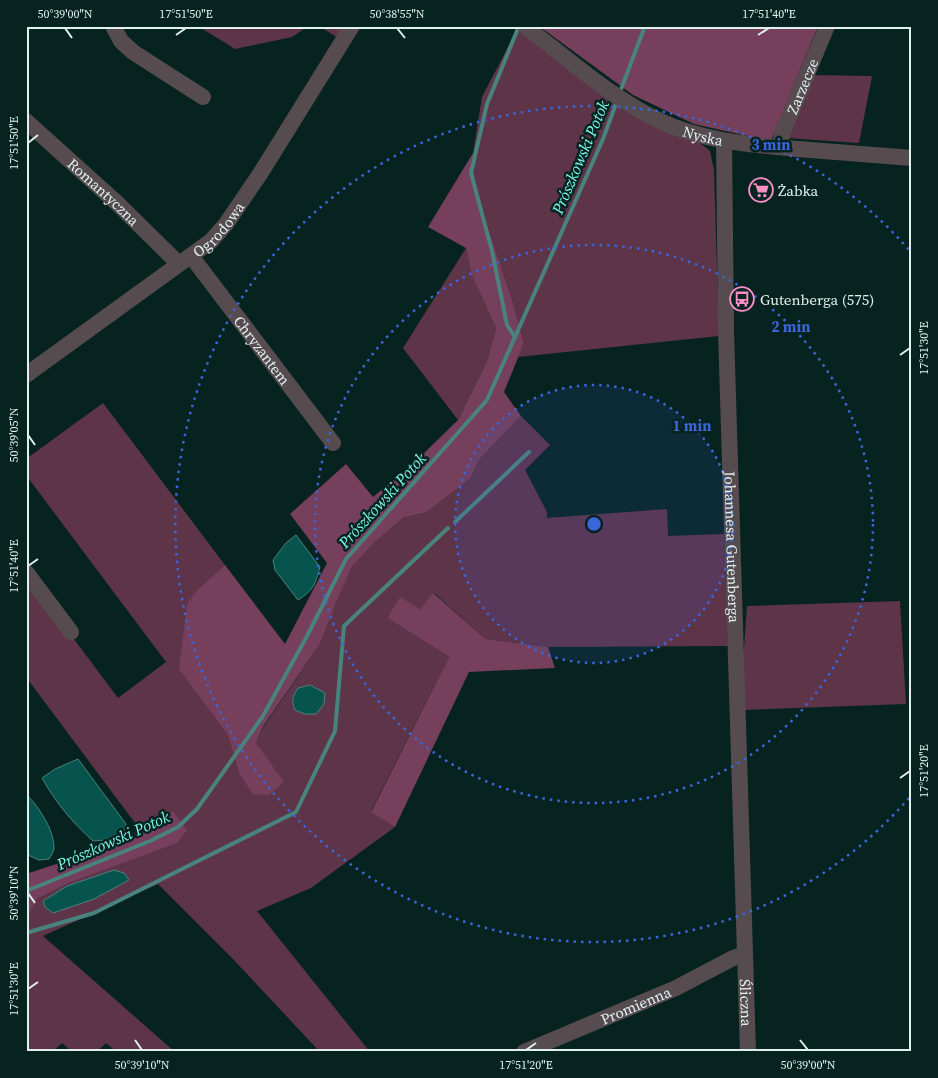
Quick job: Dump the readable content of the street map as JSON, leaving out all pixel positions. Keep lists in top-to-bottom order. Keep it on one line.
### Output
{"streets":{"street":["Zarzecze","Nyska","Romantyczna","Ogrodowa","Chryzantem","Johannesa Gutenberga","Śliczna","Promienna"]},"crossings":[["Zarzecze","Nyska"],["Nyska","Johannesa Gutenberga"],["Romantyczna","Ogrodowa"],["Romantyczna","Chryzantem"],["Ogrodowa","Chryzantem"],["Johannesa Gutenberga","Śliczna"],["Johannesa Gutenberga","Promienna"],["Śliczna","Promienna"]],"water":["Prószkowski Potok"],"places":{"supermarket":["Żabka"],"bus stop":["Gutenberga (575)"]},"coordinates":["50°39'00\"N","17°51'50\"E","50°38'55\"N","17°51'40\"E","17°51'30\"E","50°39'05\"N","17°51'20\"E","50°39'10\"N"],"rings":["3 min","2 min","1 min"]}
